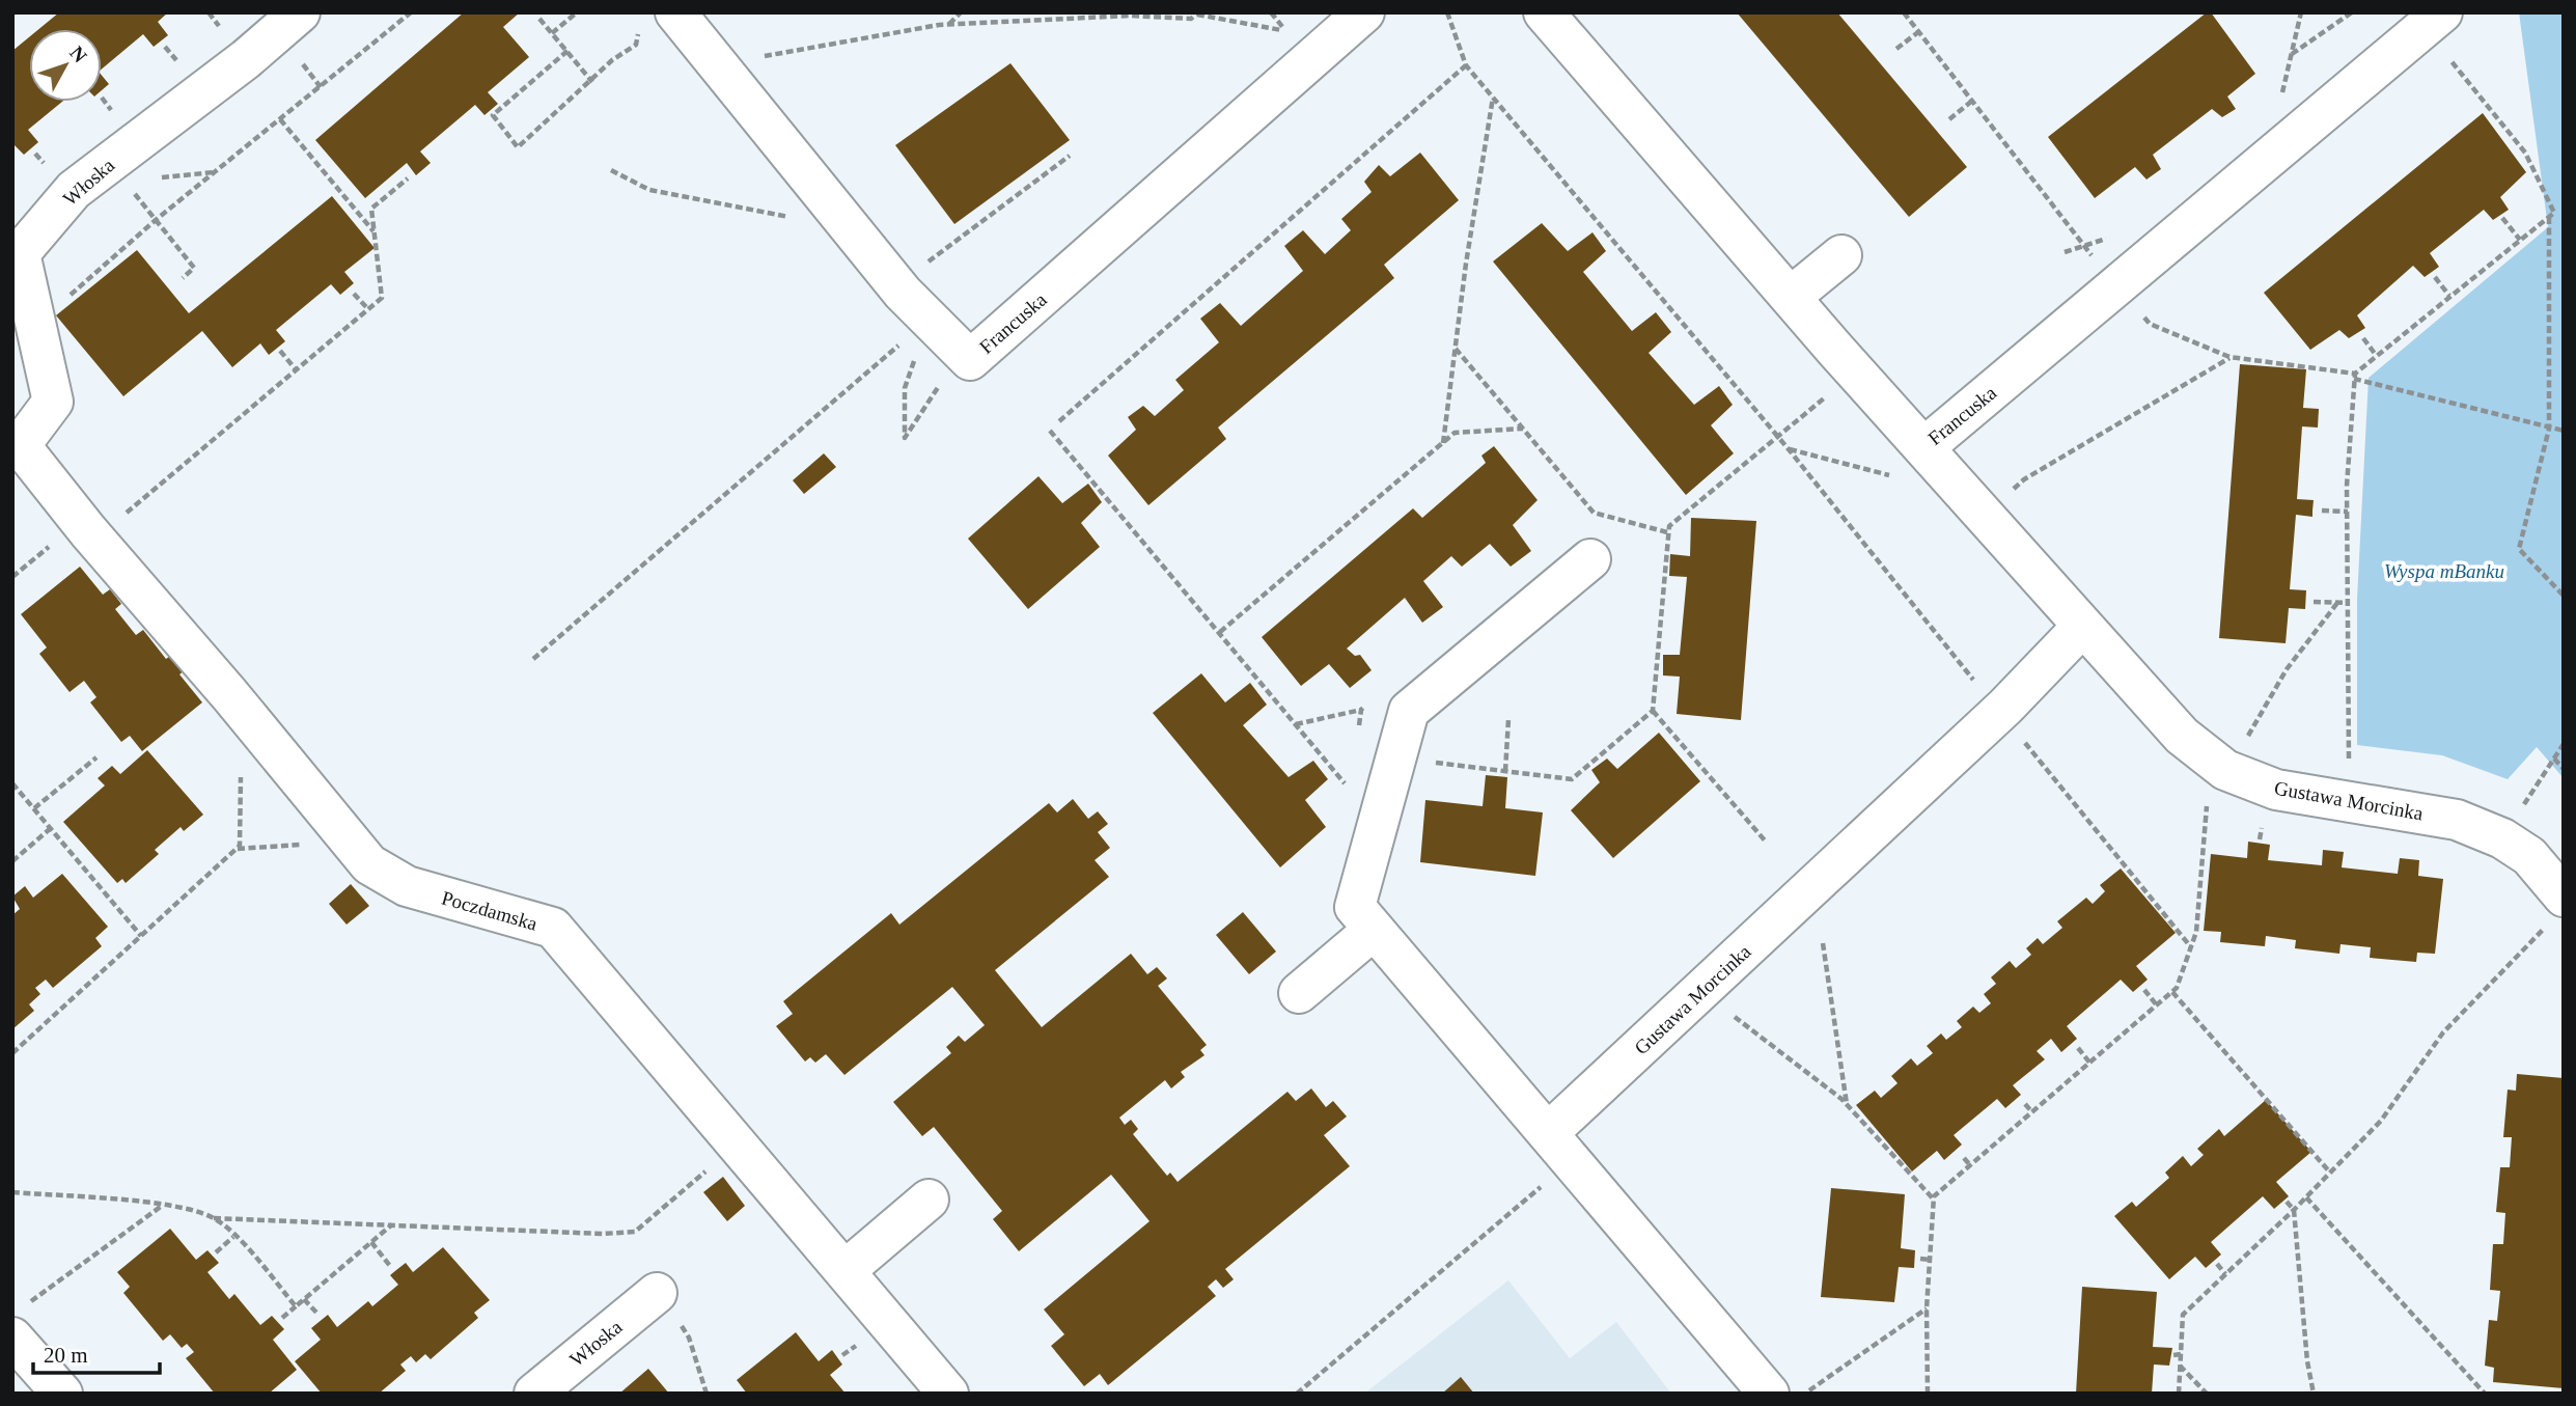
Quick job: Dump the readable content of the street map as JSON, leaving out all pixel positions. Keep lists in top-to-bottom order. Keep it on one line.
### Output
{"streets":{"street":["Włoska","Francuska","Gustawa Morcinka","Poczdamska"]},"crossings":[["Włoska","Poczdamska"],["Francuska","Gustawa Morcinka"]],"parks":["Wyspa mBanku"],"scale_bar":"20 m","north":"top right"}
